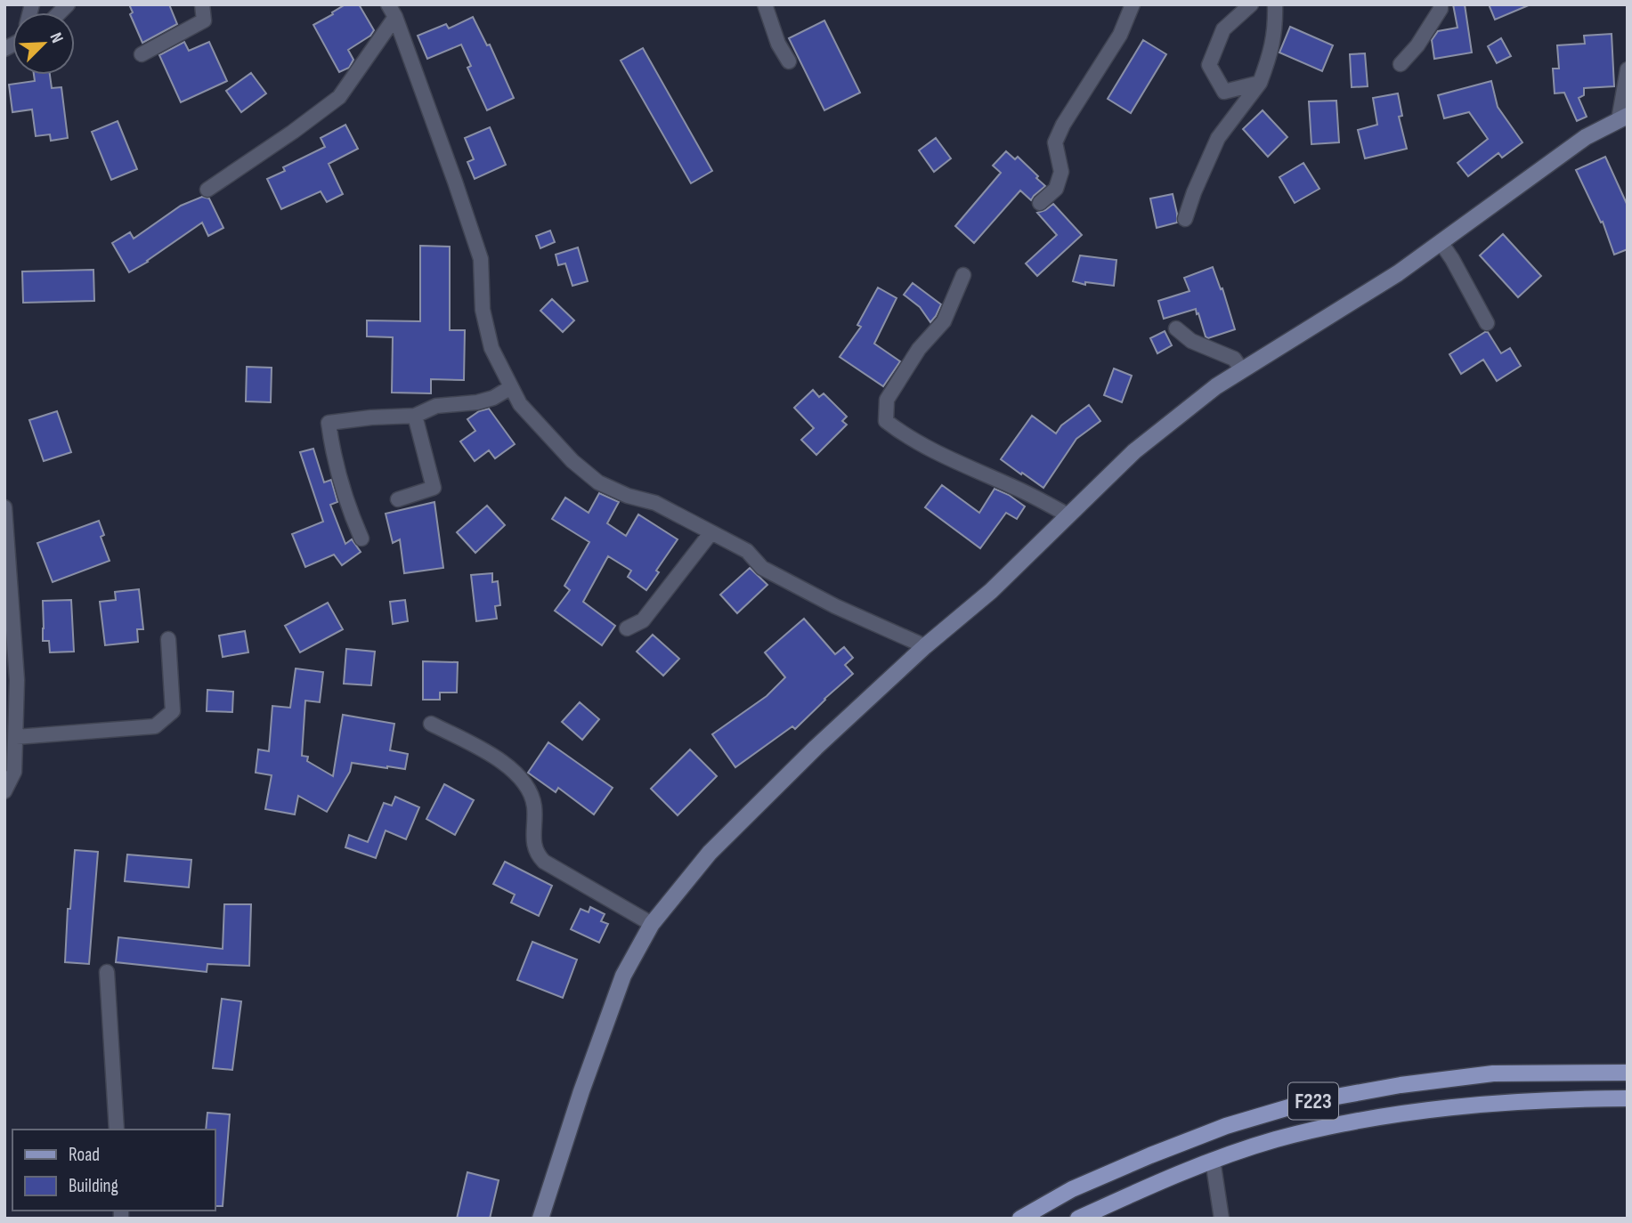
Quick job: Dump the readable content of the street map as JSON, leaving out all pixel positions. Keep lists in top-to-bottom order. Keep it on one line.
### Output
{"streets":{"main road":["F223"]},"legend":["Road","Building"],"north":"top right"}
